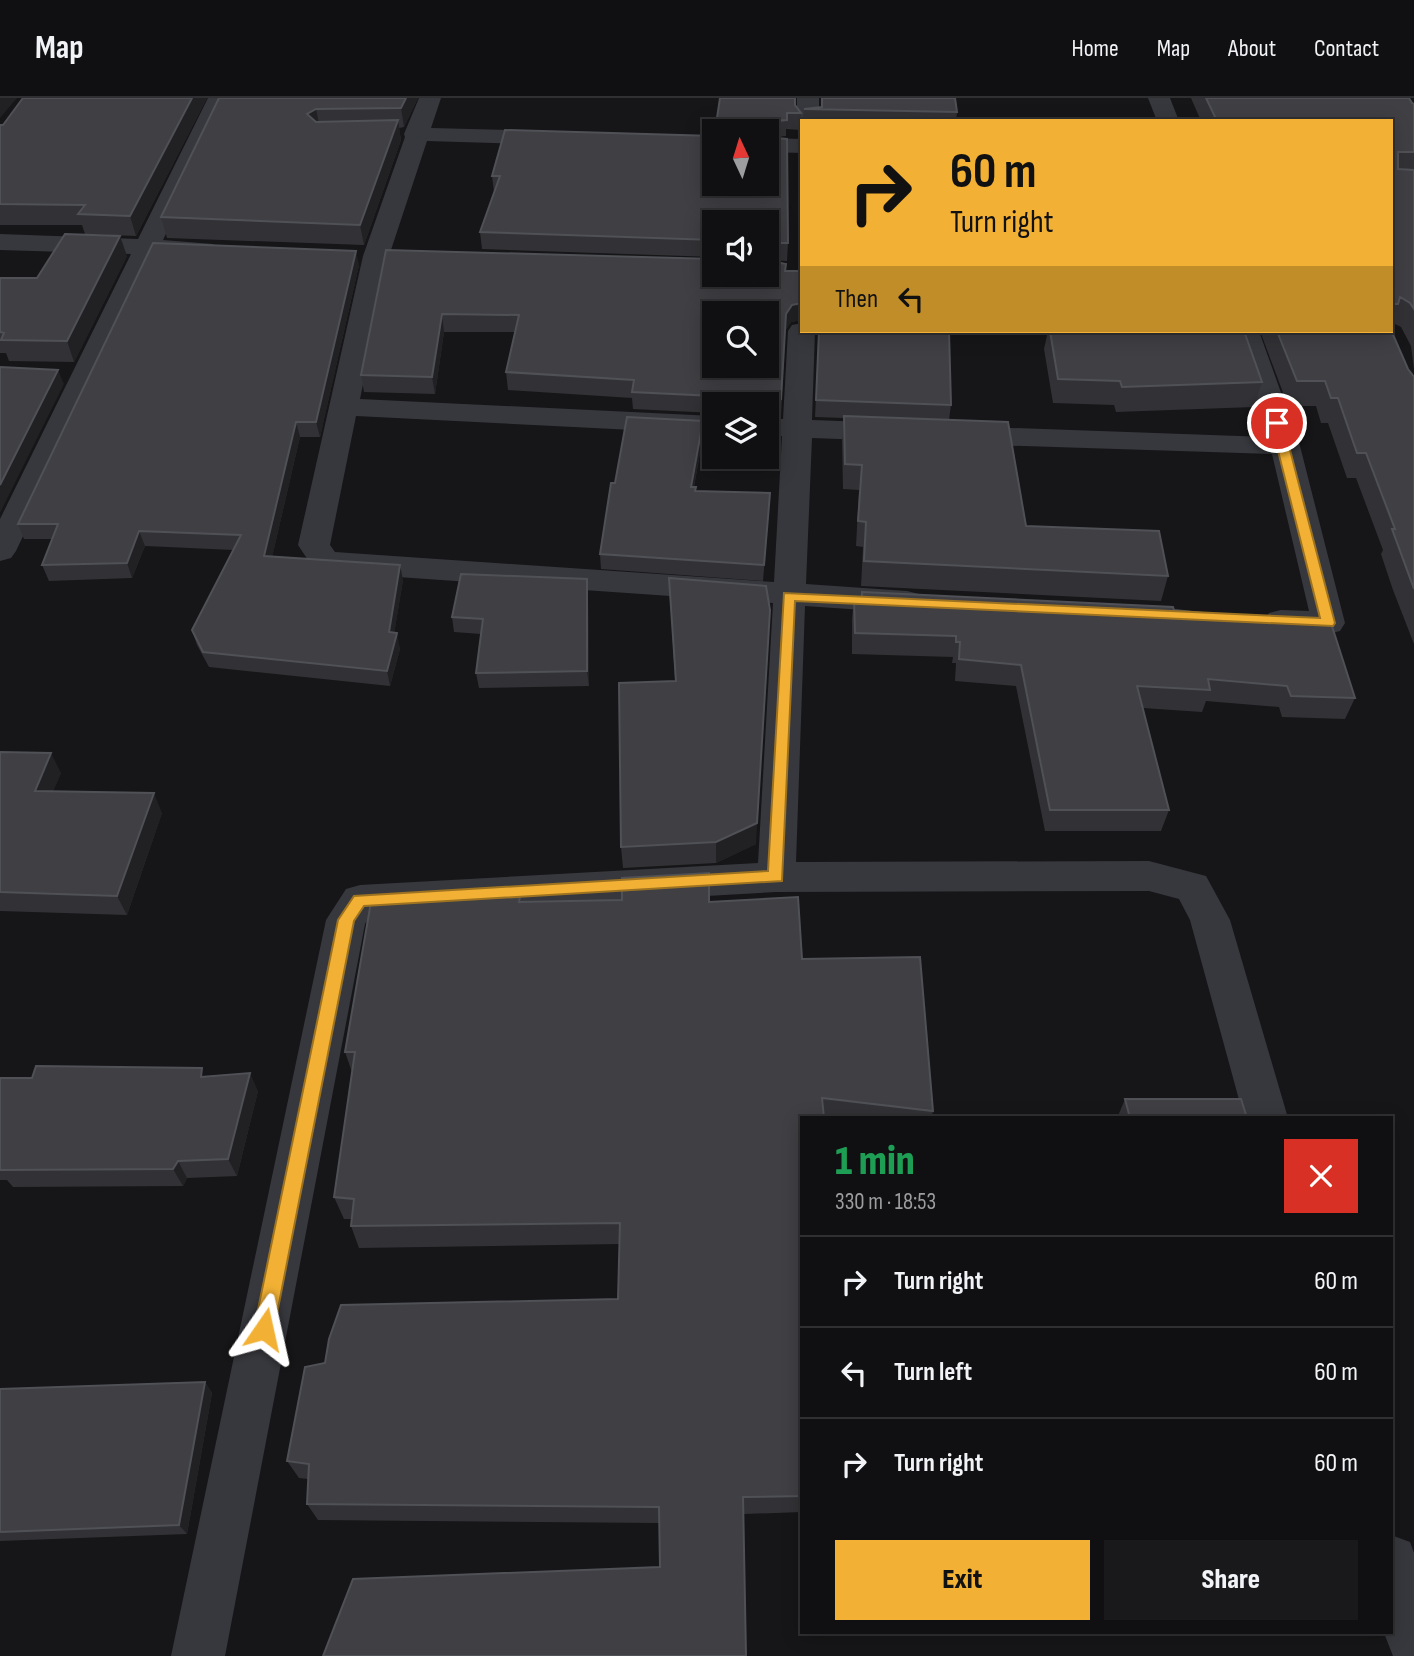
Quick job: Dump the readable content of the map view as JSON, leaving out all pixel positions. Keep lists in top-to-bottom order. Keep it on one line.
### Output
{"north":"top","page":{"header":"Map","nav":["Home","Map","About","Contact"],"turn":["60 m","Turn right"],"then":"Then","heading":["1 min","330 m · 18:53"],"list":[{"name":"Turn right","value":"60 m"},{"name":"Turn left","value":"60 m"},{"name":"Turn right","value":"60 m"}],"buttons":["Exit","Share"]}}
